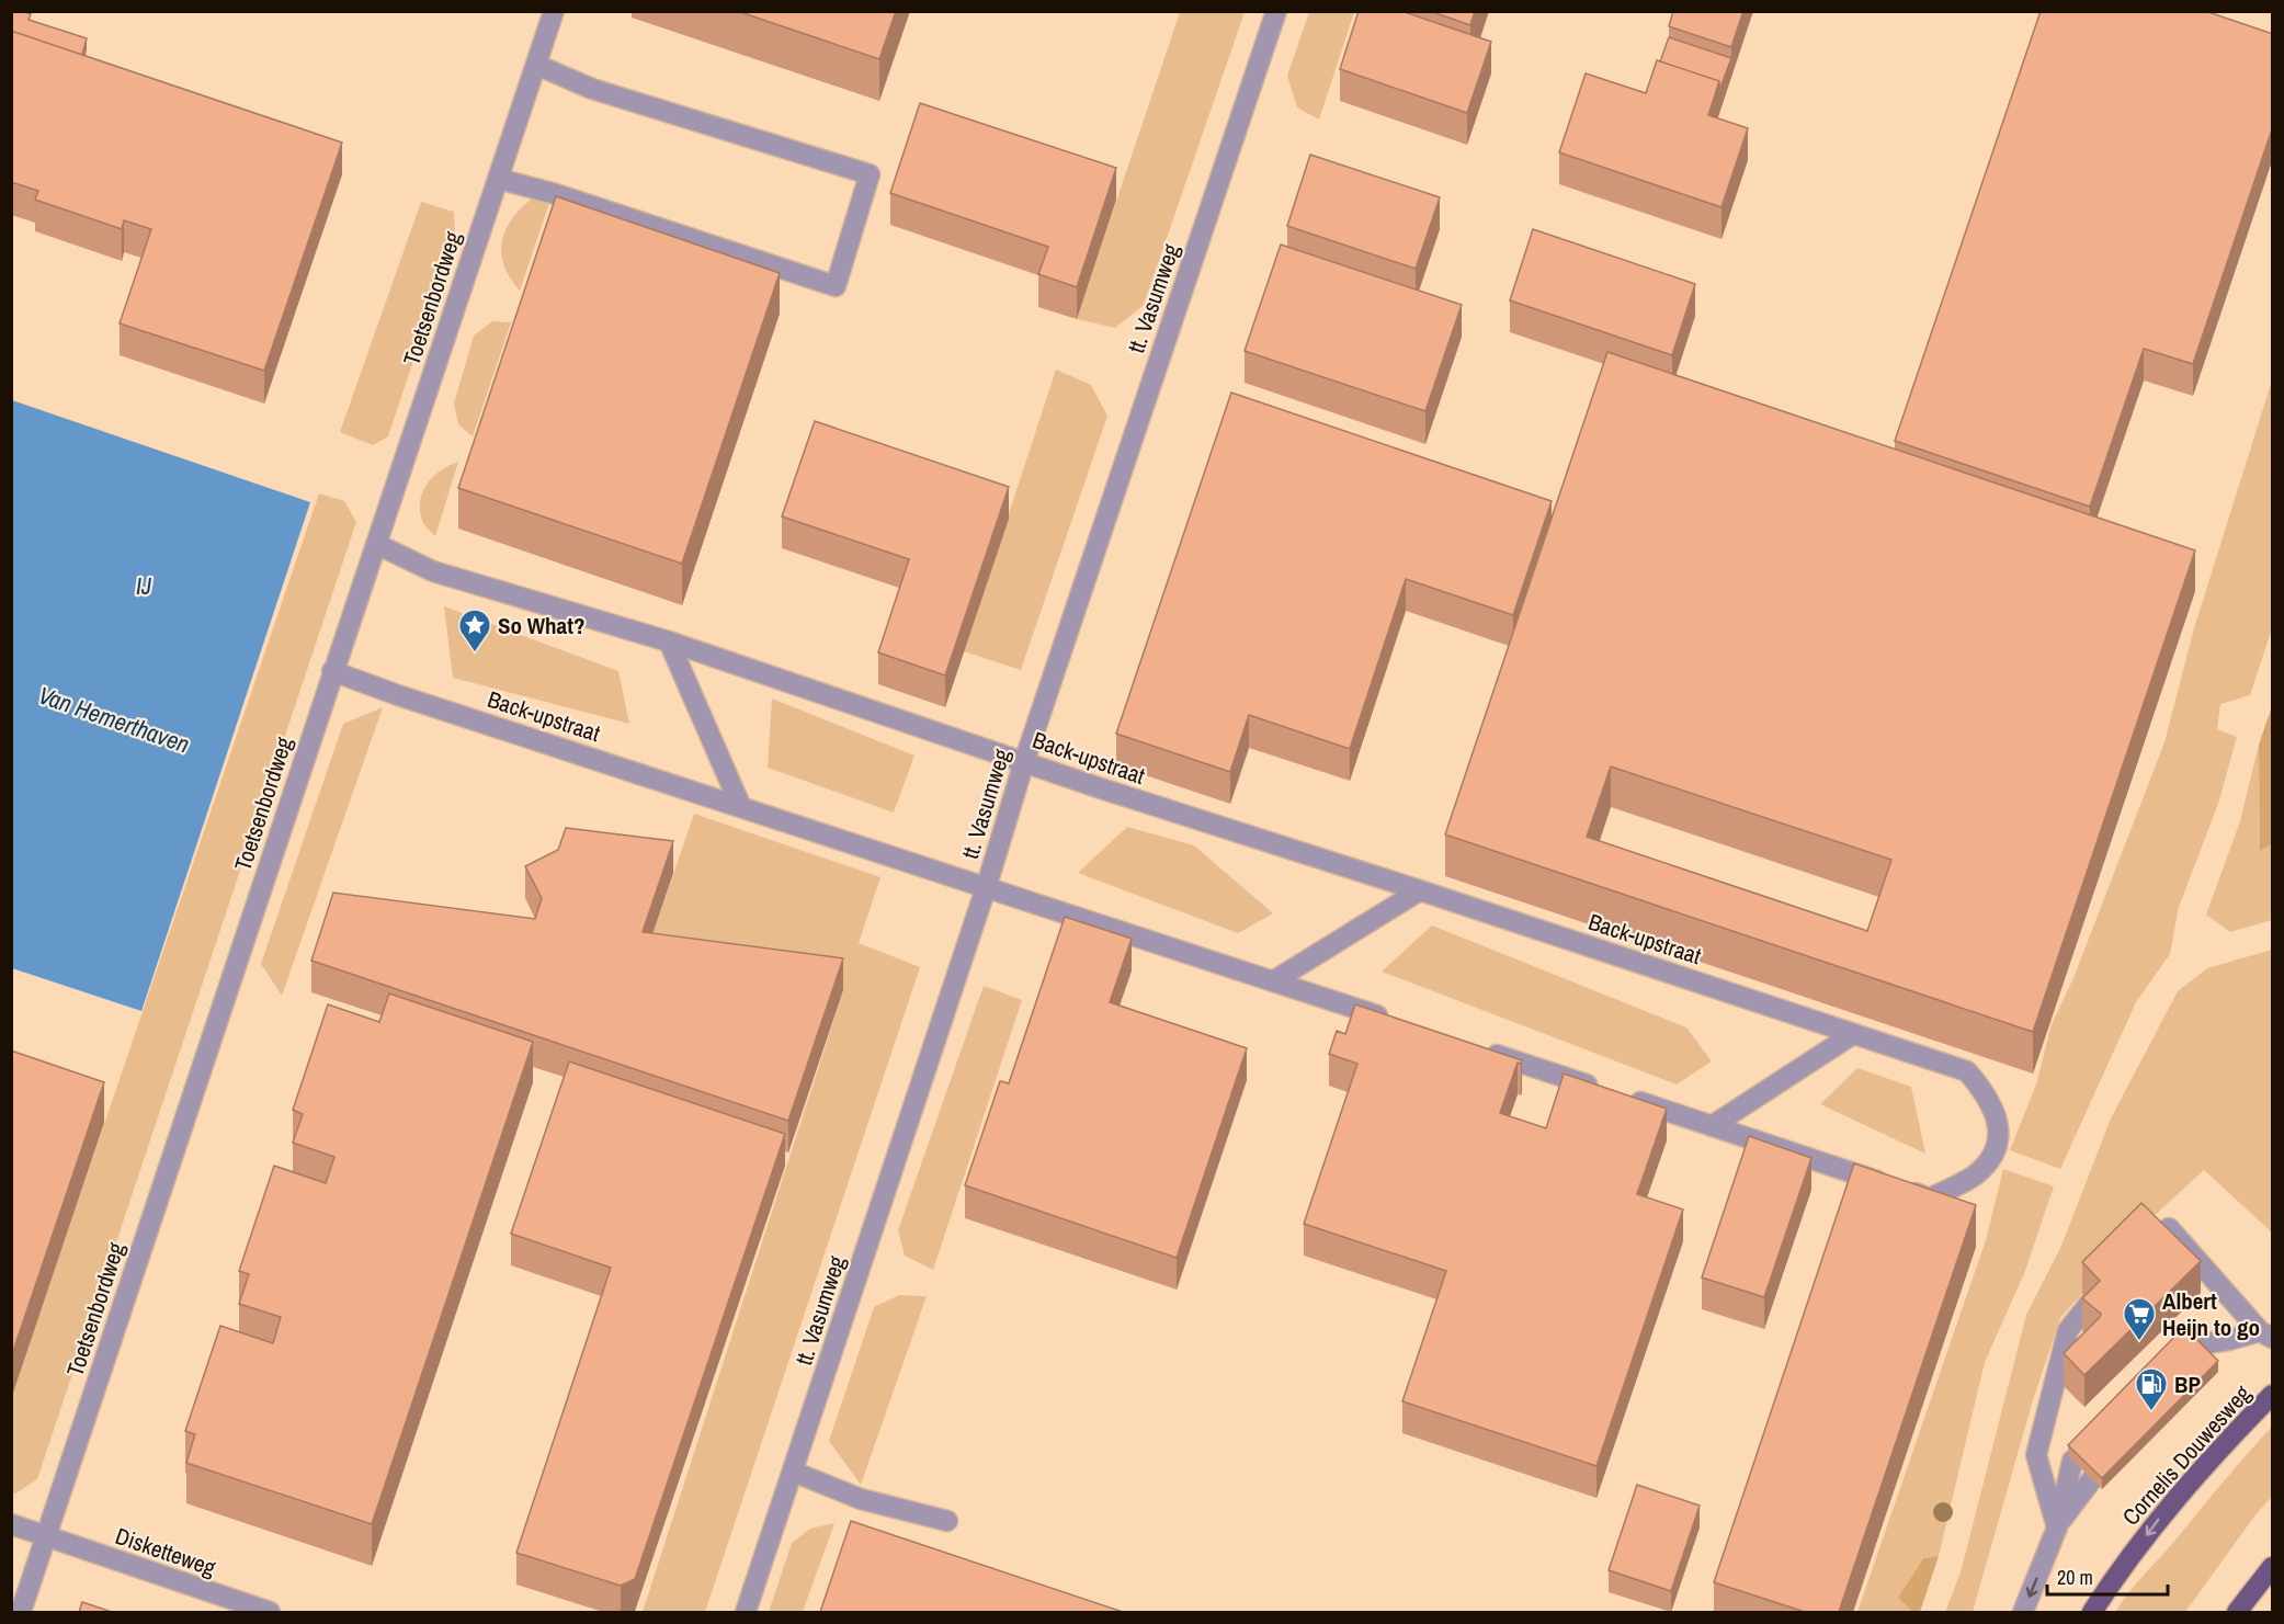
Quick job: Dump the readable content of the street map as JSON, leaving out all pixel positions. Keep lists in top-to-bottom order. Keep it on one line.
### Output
{"streets":{"main road":["Cornelis Douwesweg"],"street":["Toetsenbordweg","tt. Vasumweg","Back-upstraat","Disketteweg"]},"crossings":[["Toetsenbordweg","Back-upstraat"],["Toetsenbordweg","Disketteweg"],["tt. Vasumweg","Back-upstraat"]],"one_way":["Cornelis Douwesweg"],"water":["IJ","Van Hemerthaven"],"places":{"place":["So What?"],"supermarket":["Albert Heijn to go"],"fuel station":["BP"]},"scale_bar":"20 m"}
